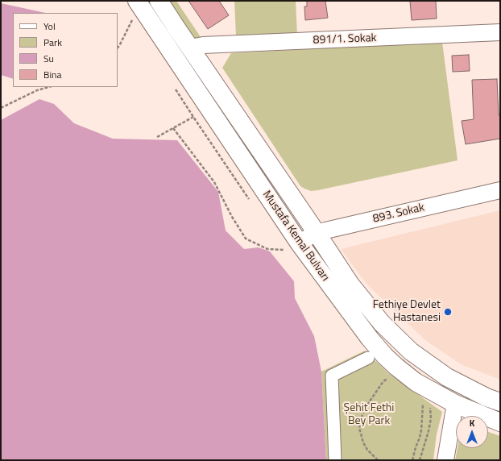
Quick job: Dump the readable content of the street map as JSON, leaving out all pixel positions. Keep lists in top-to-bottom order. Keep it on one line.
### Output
{"streets":{"main road":["Mustafa Kemal Bulvarı"],"street":["891/1. Sokak","893. Sokak"]},"crossings":[["891/1. Sokak","Mustafa Kemal Bulvarı"],["893. Sokak","Mustafa Kemal Bulvarı"]],"parks":["Şehit Fethi Bey Park"],"places":["Fethiye Devlet Hastanesi"],"legend":["Yol","Park","Su","Bina"],"north":"top"}
